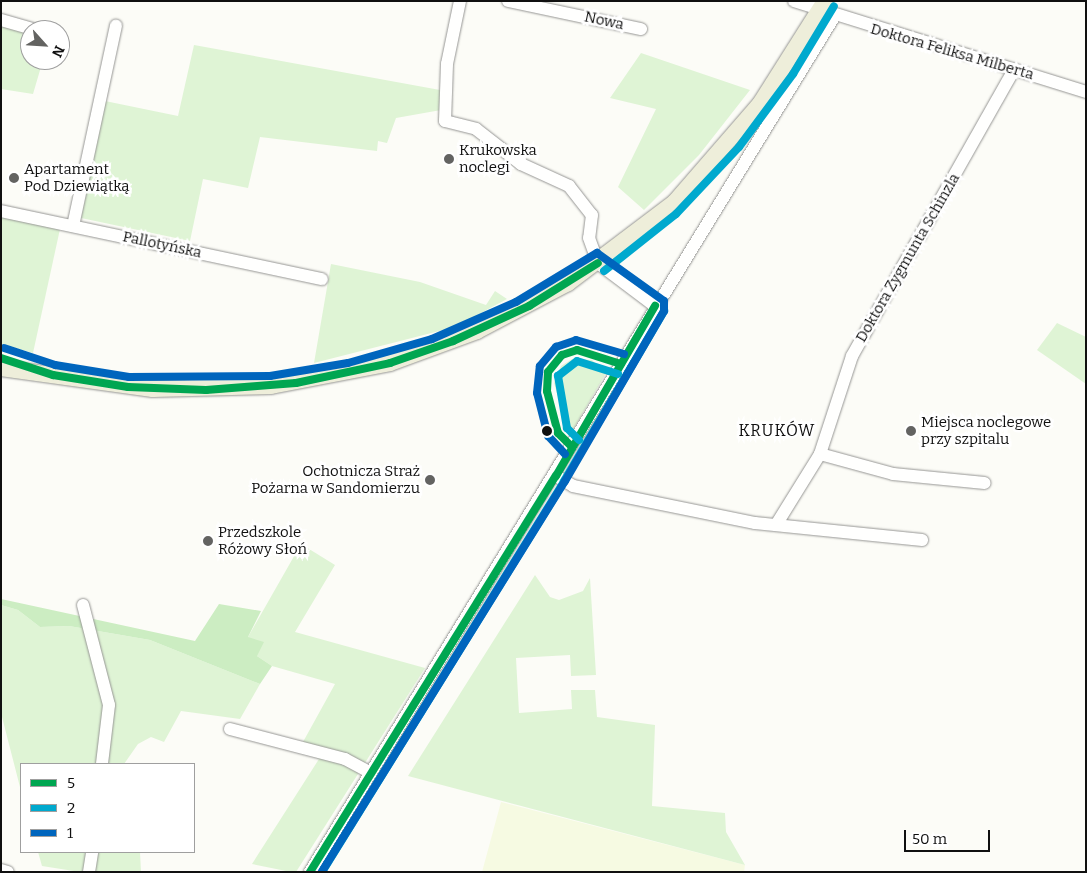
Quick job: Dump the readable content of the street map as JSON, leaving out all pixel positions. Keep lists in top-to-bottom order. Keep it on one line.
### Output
{"streets":{"street":["Nowa","Doktora Feliksa Milberta","Pallotyńska","Doktora Zygmunta Schinzla"]},"crossings":[["Doktora Feliksa Milberta","Doktora Zygmunta Schinzla"]],"districts":["KRUKÓW"],"places":["Krukowska noclegi","Apartament Pod Dziewiątką","Miejsca noclegowe przy szpitalu","Ochotnicza Straż Pożarna w Sandomierzu","Przedszkole Różowy Słoń"],"lines":["transit line 2","transit line 1","transit line 5"],"legend":["5","2","1"],"scale_bar":"50 m","north":"bottom right"}
